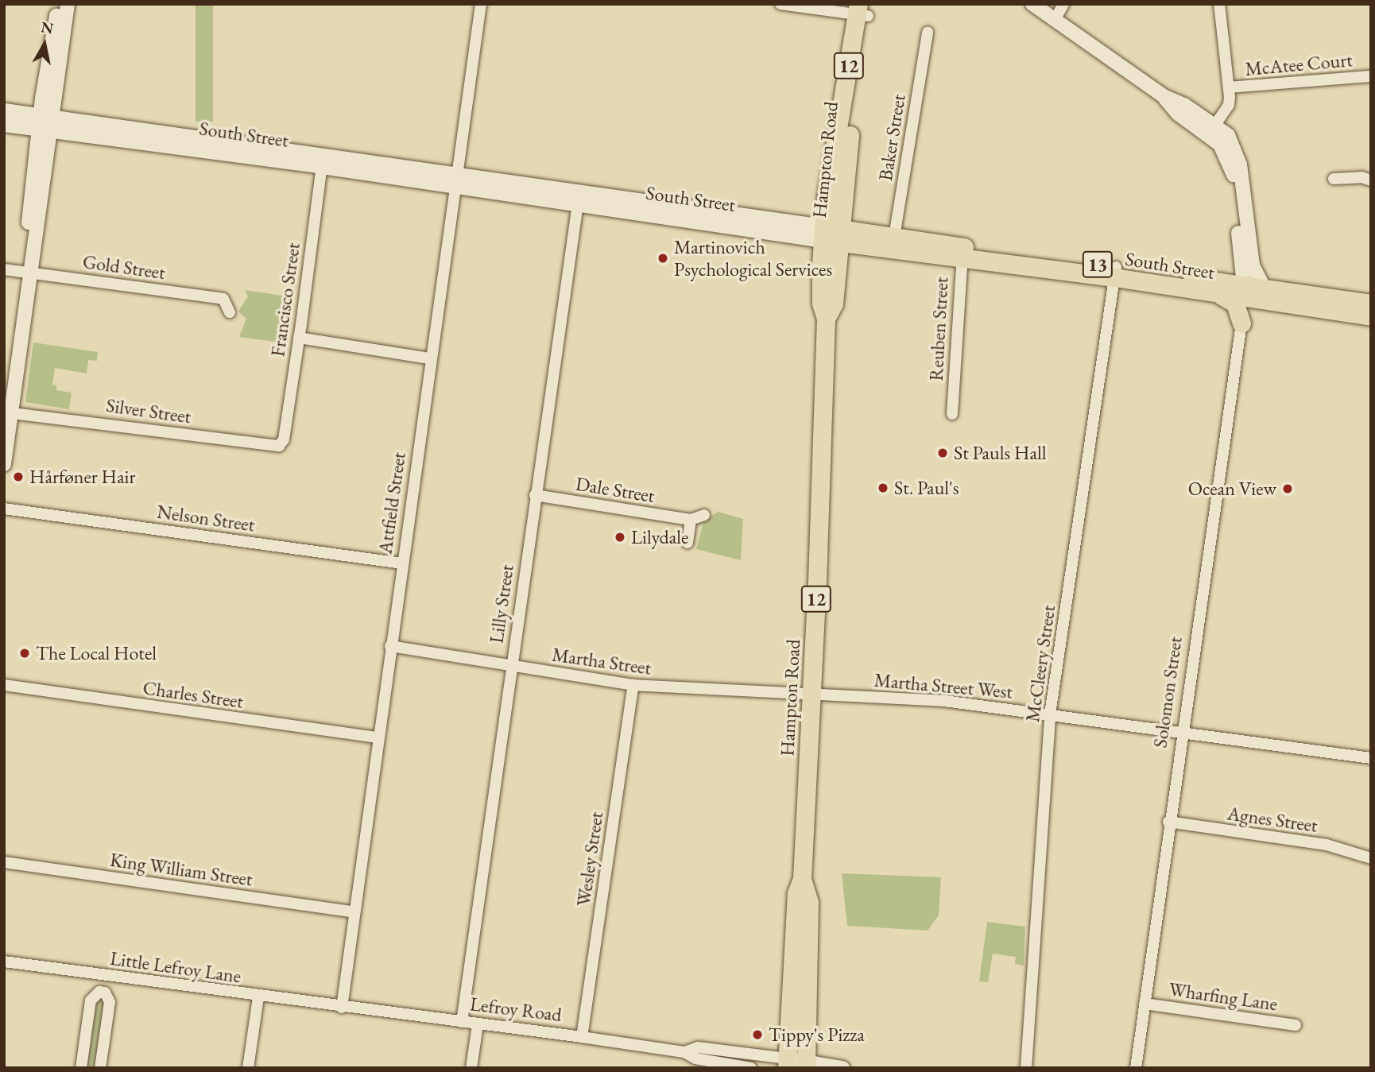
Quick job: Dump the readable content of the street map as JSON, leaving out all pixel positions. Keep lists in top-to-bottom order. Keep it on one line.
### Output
{"streets":{"main road":["12","South Street","Hampton Road","13"],"street":["McAtee Court","Baker Street","Gold Street","Francisco Street","Reuben Street","Silver Street","Dale Street","Attfield Street","Nelson Street","Lilly Street","Martha Street","McCleery Street","Martha Street West","Solomon Street","Charles Street","Agnes Street","Wesley Street","King William Street","Little Lefroy Lane","Wharfing Lane","Lefroy Road"]},"crossings":[["South Street","Baker Street"],["South Street","Hampton Road"],["South Street","Francisco Street"],["South Street","Reuben Street"],["South Street","Attfield Street"],["South Street","Lilly Street"],["South Street","McCleery Street"],["South Street","Solomon Street"],["Hampton Road","Martha Street"],["Hampton Road","Martha Street West"],["Hampton Road","Lefroy Road"],["Francisco Street","Silver Street"],["Dale Street","Lilly Street"],["Attfield Street","Nelson Street"],["Attfield Street","Martha Street"],["Attfield Street","Charles Street"],["Attfield Street","King William Street"],["Attfield Street","Little Lefroy Lane"],["Attfield Street","Lefroy Road"],["Lilly Street","Martha Street"],["Lilly Street","Lefroy Road"],["Martha Street","Martha Street West"],["Martha Street","Wesley Street"],["McCleery Street","Martha Street West"],["Martha Street West","Solomon Street"],["Solomon Street","Agnes Street"],["Solomon Street","Wharfing Lane"],["Wesley Street","Lefroy Road"],["Little Lefroy Lane","Lefroy Road"]],"places":["Martinovich Psychological Services","St Pauls Hall","Hårføner Hair","St. Paul's","Ocean View","Lilydale","The Local Hotel","Tippy's Pizza"],"north":"top"}
